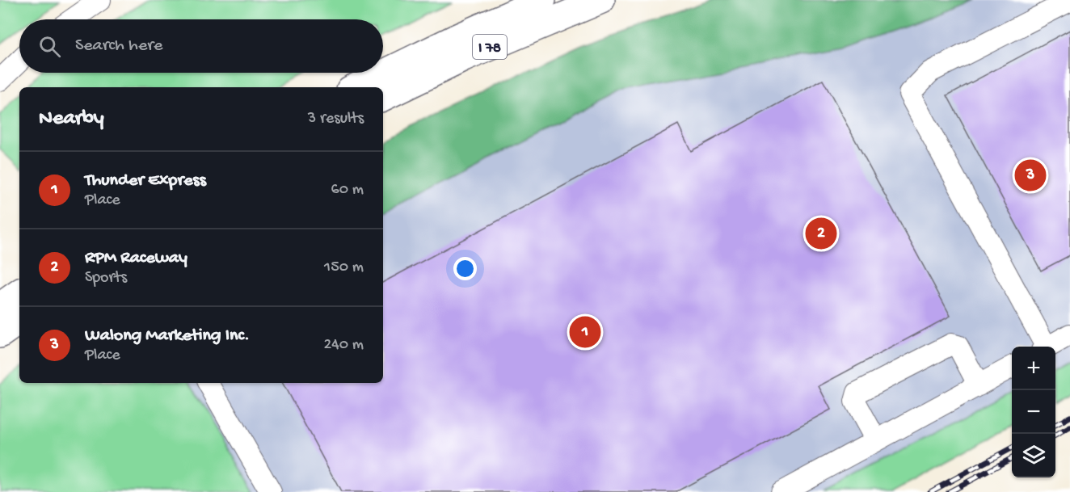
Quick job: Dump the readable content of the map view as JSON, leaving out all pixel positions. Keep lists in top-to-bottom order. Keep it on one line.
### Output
{"streets":{"highway":["I 78"]},"page":{"search":"Search here","heading":["Nearby","3 results"],"list":[{"mark":"1","name":"Thunder Express","note":"Place","value":"60 m"},{"mark":"2","name":"RPM Raceway","note":"Sports","value":"150 m"},{"mark":"3","name":"Walong Marketing Inc.","note":"Place","value":"240 m"}],"pins":["3","2","1"],"map_buttons":["+","−"]}}
